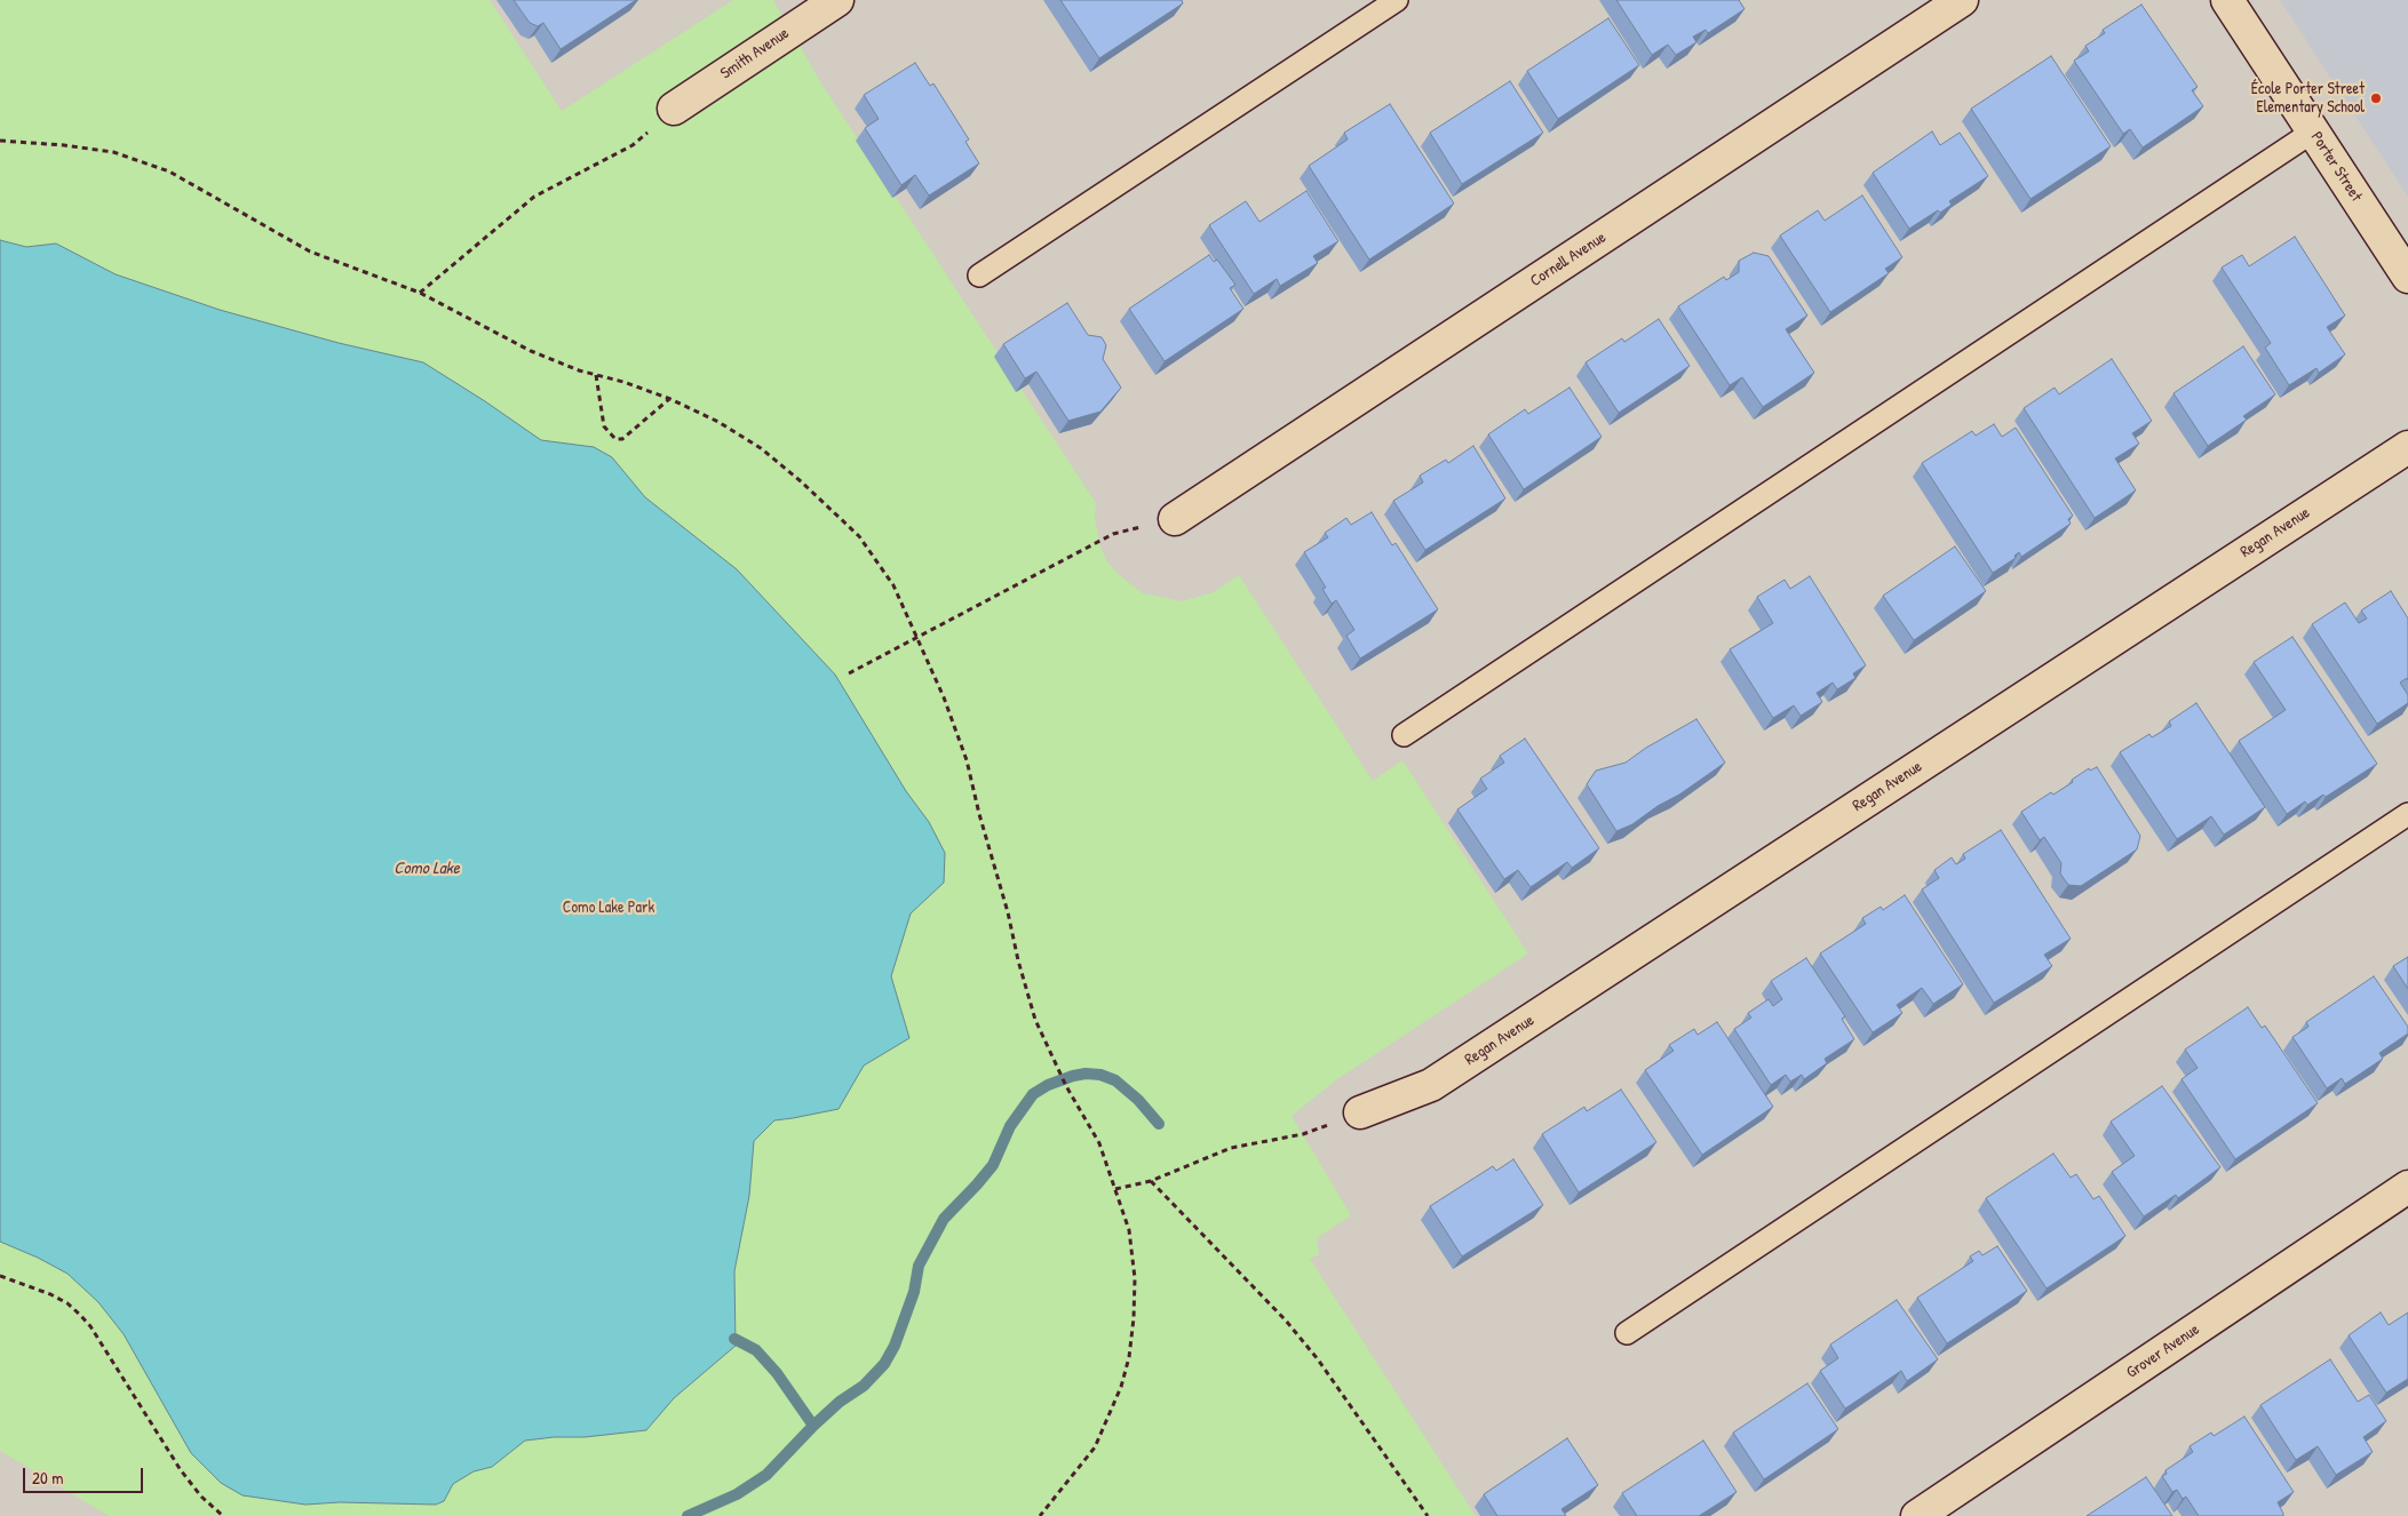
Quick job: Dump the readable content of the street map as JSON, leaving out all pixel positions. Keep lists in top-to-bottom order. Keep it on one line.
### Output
{"streets":{"street":["Smith Avenue","Porter Street","Cornell Avenue","Regan Avenue","Grover Avenue"]},"water":["Como Lake"],"parks":["Como Lake Park"],"places":["École Porter Street Elementary School"],"scale_bar":"20 m"}
